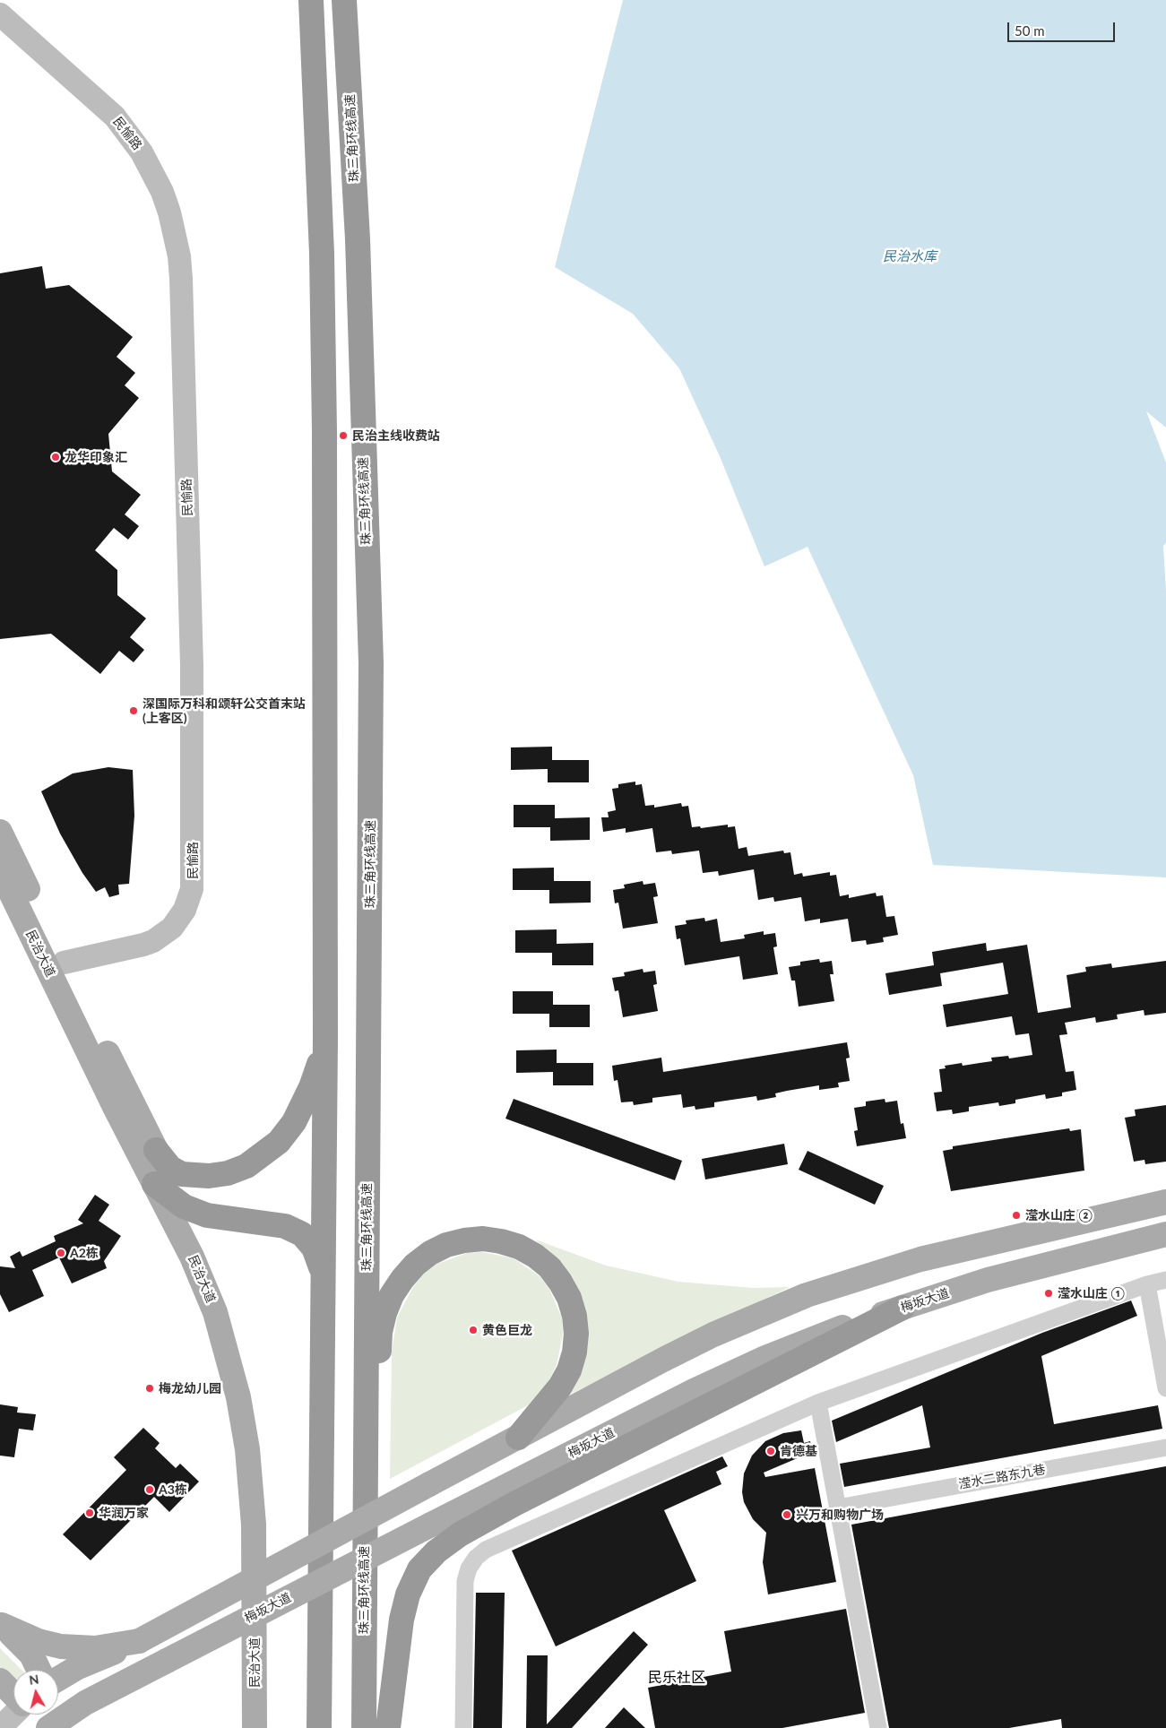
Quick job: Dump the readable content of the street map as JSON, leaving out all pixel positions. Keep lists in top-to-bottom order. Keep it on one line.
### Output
{"streets":{"highway":["珠三角环线高速"],"main road":["民治大道","梅坂大道"],"street":["民愉路","滢水二路东九巷"]},"crossings":[["民愉路","民治大道"]],"districts":["民乐社区"],"water":["民治水库"],"places":["民治主线收费站","龙华印象汇","深国际万科和颂轩公交首末站 (上客区)","滢水山庄 ②","A2栋","滢水山庄 ①","黄色巨龙","梅龙幼儿园","肯德基","A3栋","华润万家","兴万和购物广场"],"scale_bar":"50 m","north":"top"}
